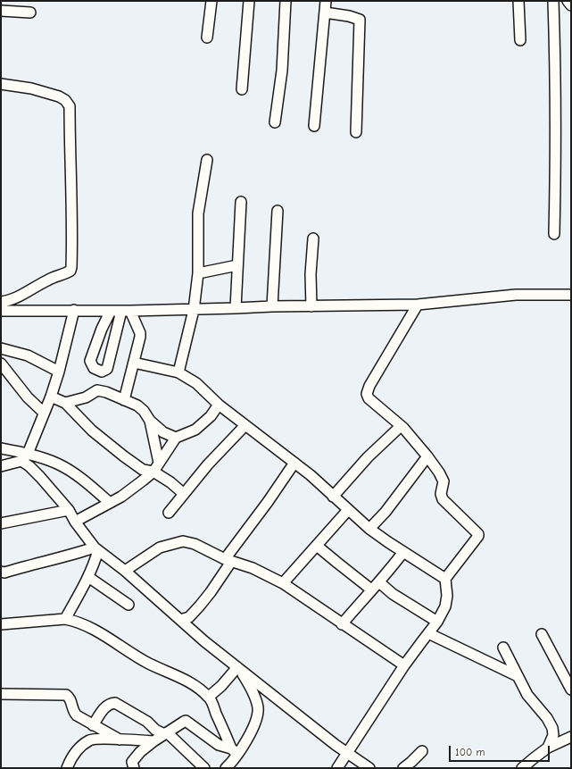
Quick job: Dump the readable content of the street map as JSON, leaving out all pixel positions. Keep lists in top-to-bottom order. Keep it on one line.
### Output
{"scale_bar":"100 m"}
